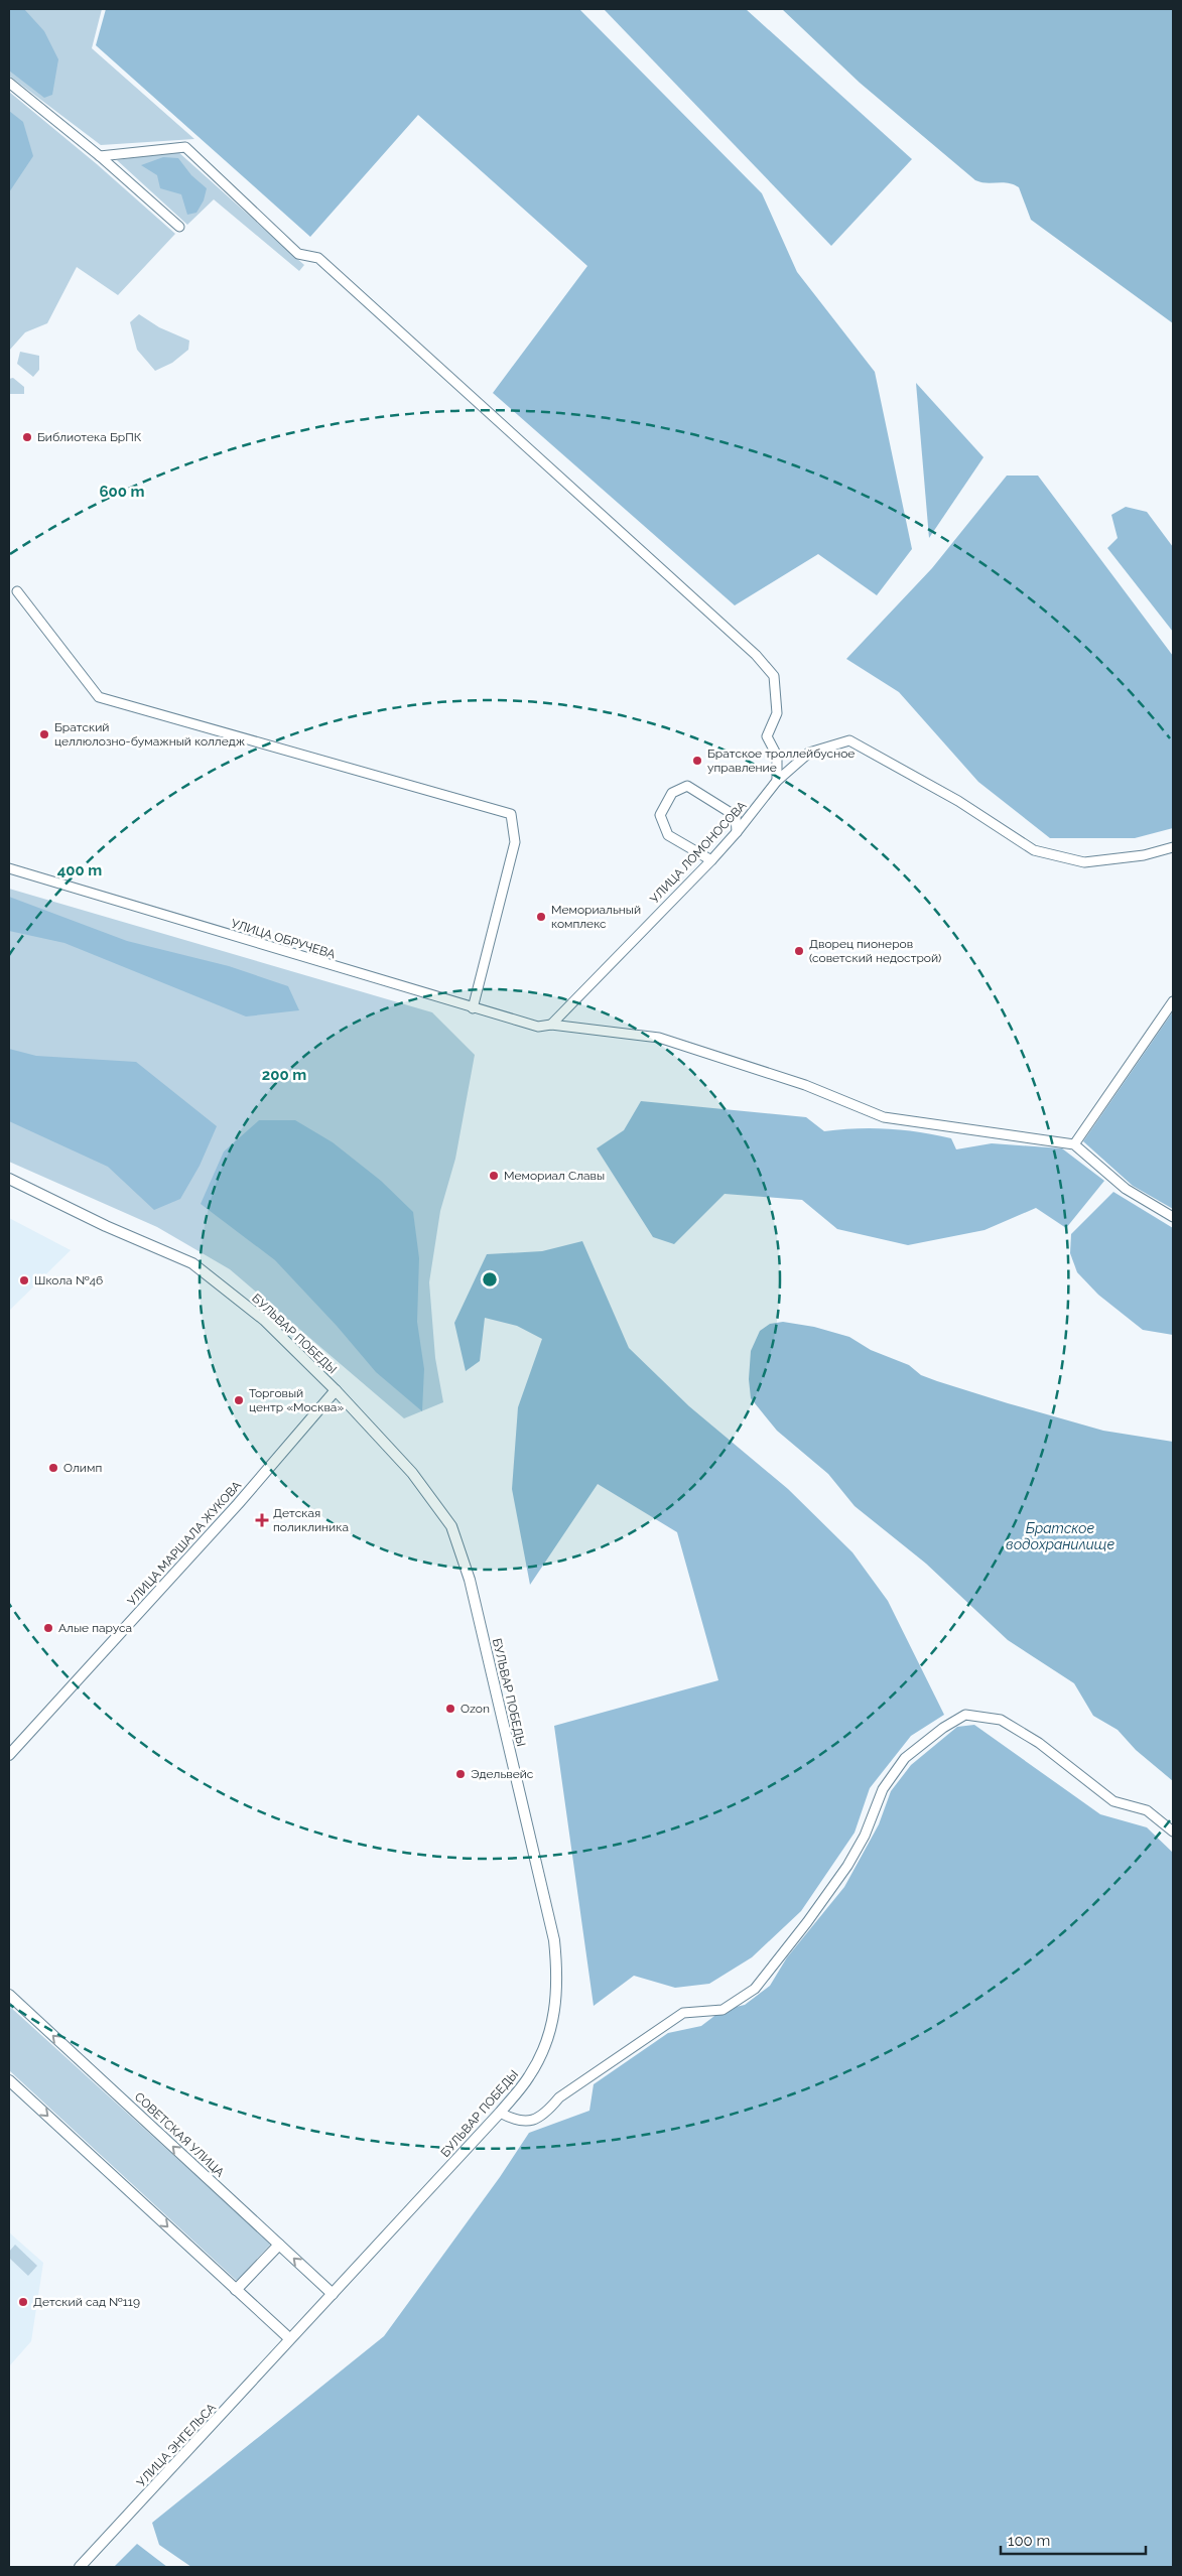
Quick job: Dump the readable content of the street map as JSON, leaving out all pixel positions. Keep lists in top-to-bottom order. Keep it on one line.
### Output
{"streets":{"street":["УЛИЦА ЛОМОНОСОВА","УЛИЦА ОБРУЧЕВА","БУЛЬВАР ПОБЕДЫ","УЛИЦА МАРШАЛА ЖУКОВА","СОВЕТСКАЯ УЛИЦА","УЛИЦА ЭНГЕЛЬСА"]},"crossings":[["УЛИЦА ЛОМОНОСОВА","УЛИЦА ОБРУЧЕВА"],["БУЛЬВАР ПОБЕДЫ","УЛИЦА МАРШАЛА ЖУКОВА"],["БУЛЬВАР ПОБЕДЫ","СОВЕТСКАЯ УЛИЦА"],["БУЛЬВАР ПОБЕДЫ","УЛИЦА ЭНГЕЛЬСА"]],"water":["Братское водохранилище"],"places":{"other":["Библиотека БрПК","Братский целлюлозно-бумажный колледж","Братское троллейбусное управление","Мемориальный комплекс","Дворец пионеров (советский недострой)","Мемориал Славы","Школа №46","Торговый центр «Москва»","Олимп","Алые паруса","Ozon","Эдельвейс","Детский сад №119"],"health":["Детская поликлиника"]},"scale_bar":"100 m","rings":["600 m","400 m","200 m"]}
